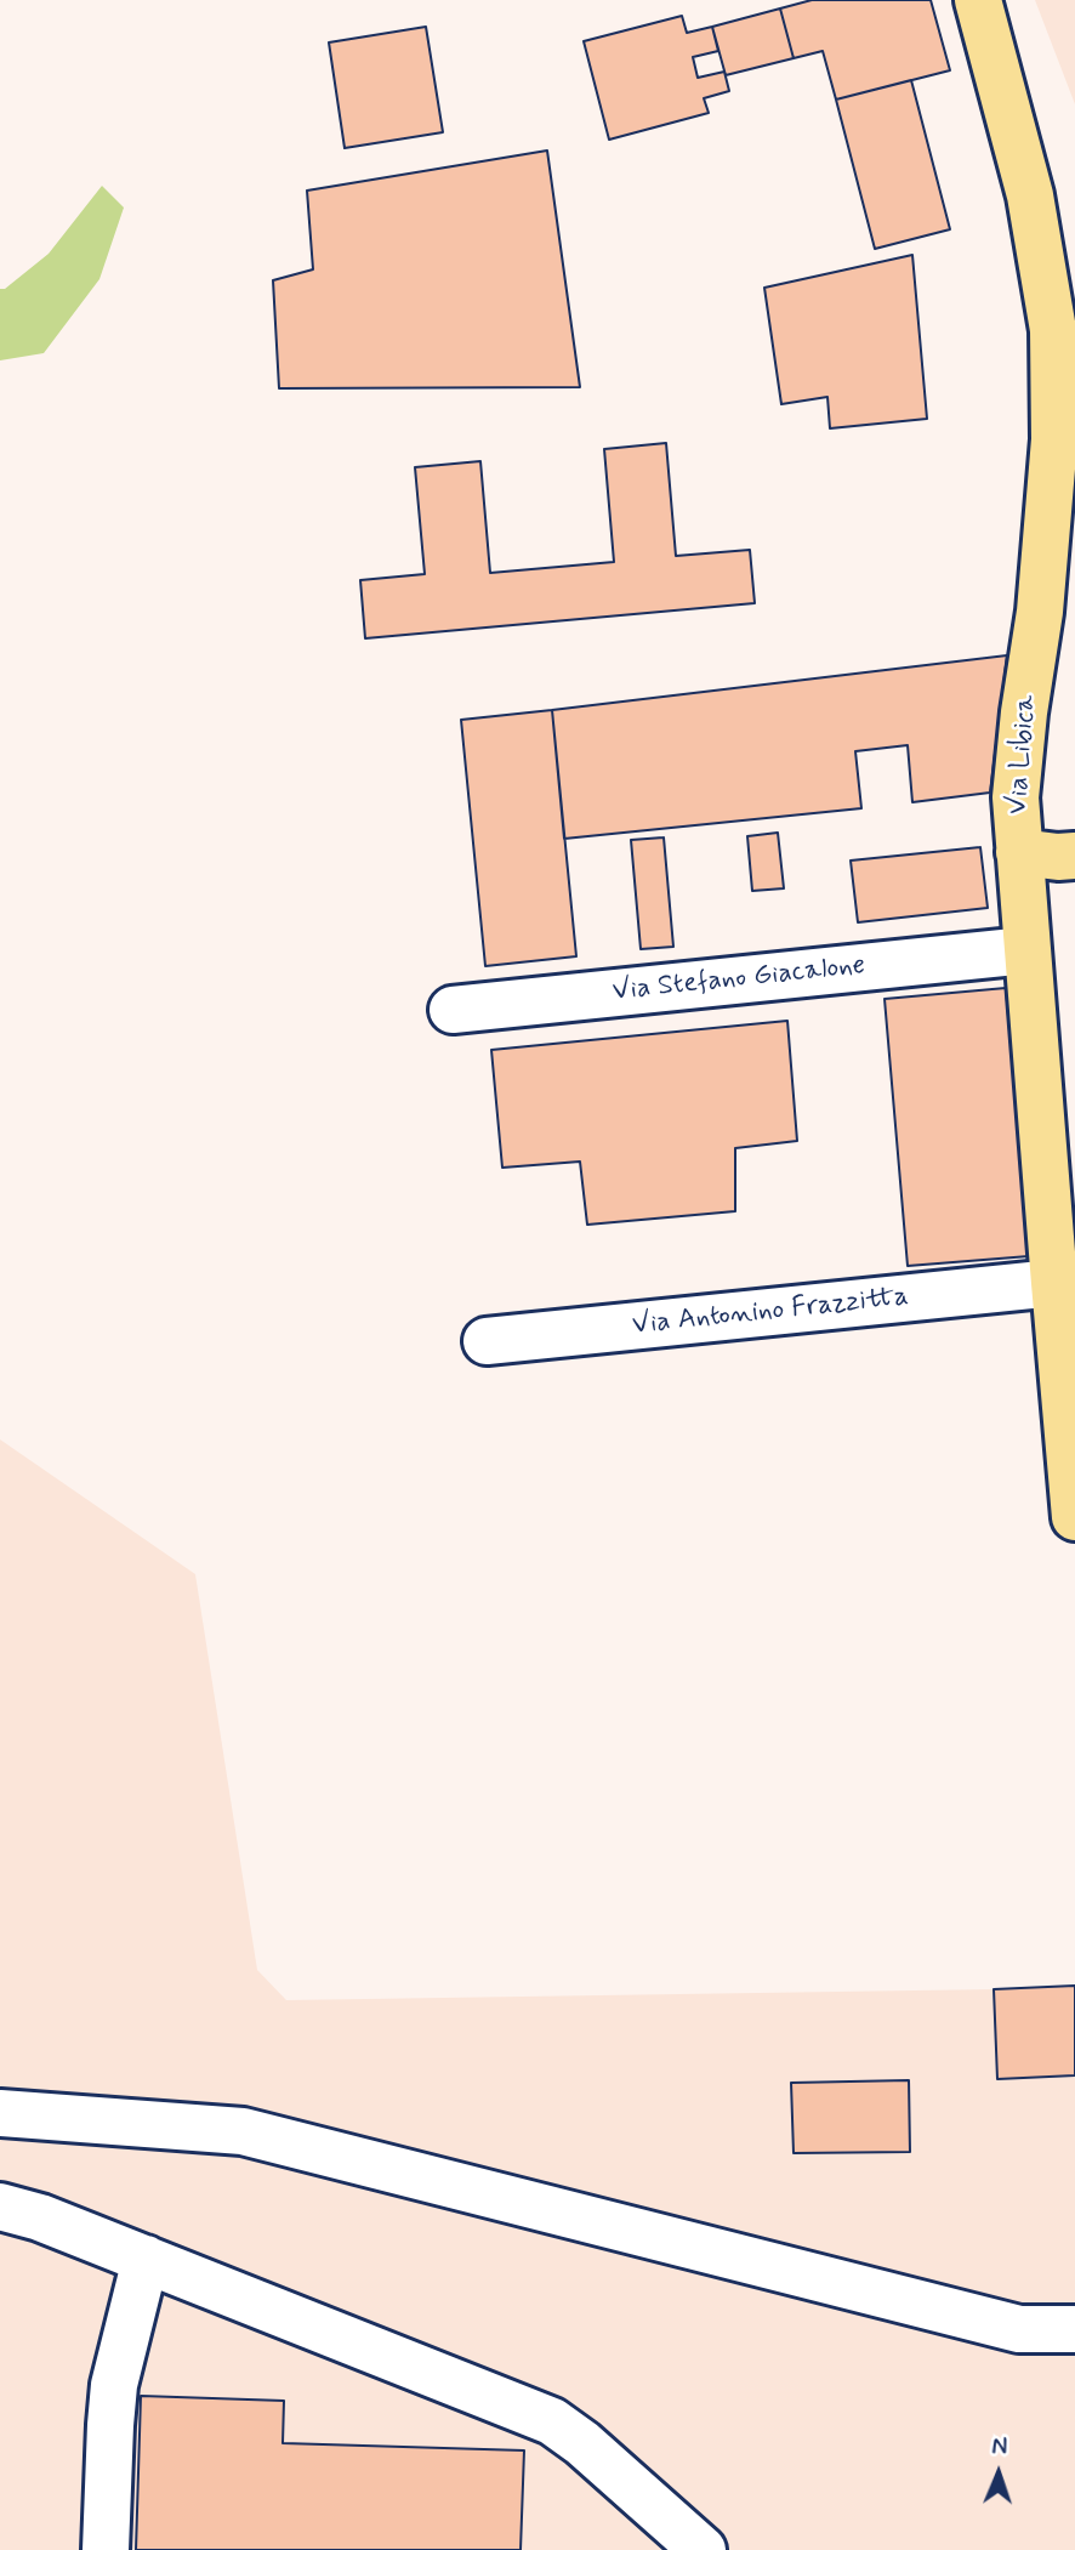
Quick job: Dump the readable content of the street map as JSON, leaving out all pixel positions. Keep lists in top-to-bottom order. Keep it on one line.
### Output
{"streets":{"main road":["Via Libica"],"street":["Via Stefano Giacalone","Via Antonino Frazzitta"]},"crossings":[["Via Libica","Via Stefano Giacalone"],["Via Libica","Via Antonino Frazzitta"]],"north":"top"}
